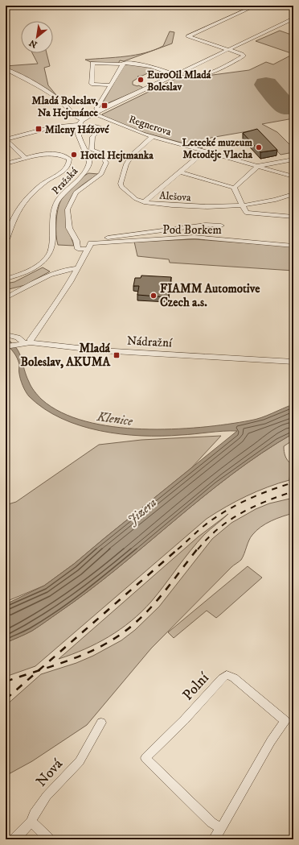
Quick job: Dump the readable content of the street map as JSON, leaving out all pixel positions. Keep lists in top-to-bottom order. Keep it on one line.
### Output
{"streets":{"street":["Regnerova","Pražská","Alešova","Pod Borkem","Nádražní","Polní","Nová"]},"crossings":[["Regnerova","Alešova"]],"water":["Klenice","Jizera"],"places":{"other":["EuroOil Mladá Boleslav","Letecké muzeum Metoděje Vlacha","Hotel Hejtmanka","FIAMM Automotive Czech a.s."],"transit":["Mladá Boleslav, Na Hejtmánce","Mileny Hážové","Mladá Boleslav, AKUMA"]},"north":"bottom left"}
